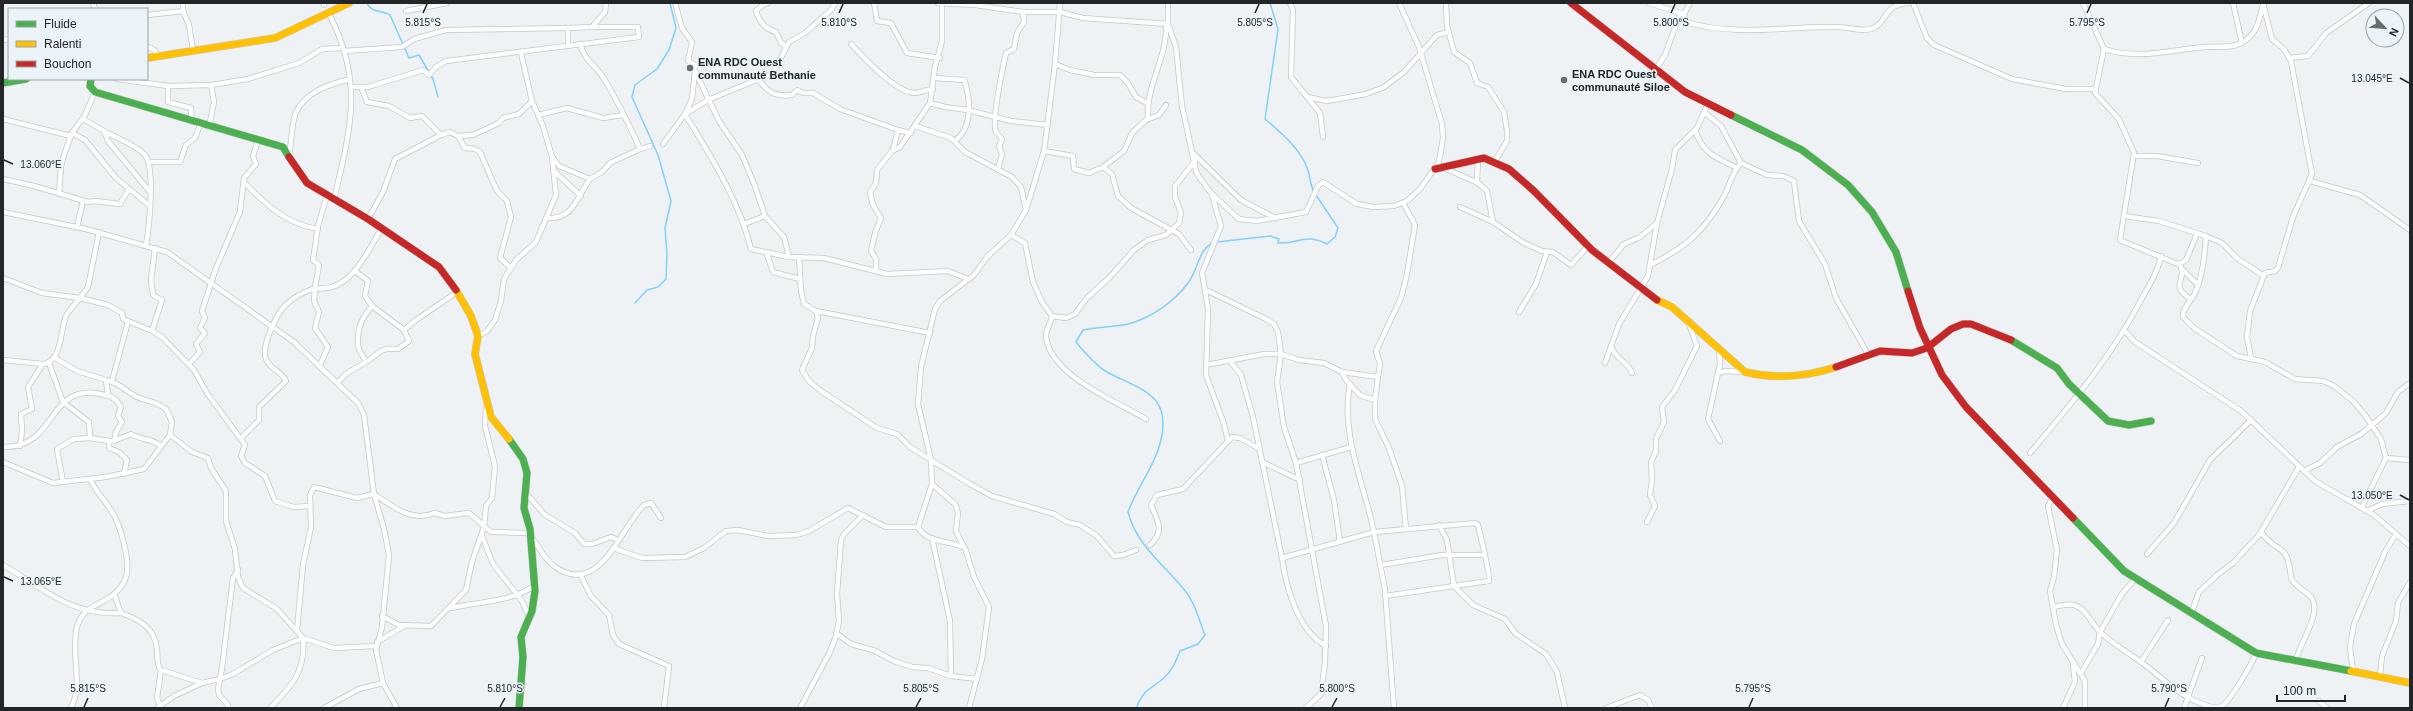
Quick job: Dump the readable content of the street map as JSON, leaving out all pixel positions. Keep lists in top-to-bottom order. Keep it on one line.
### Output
{"places":["ENA RDC Ouest communauté Bethanie","ENA RDC Ouest communauté Siloe"],"legend":["Fluide","Ralenti","Bouchon"],"scale_bar":"100 m","north":"bottom right","coordinates":["5.800°S","5.815°S","5.810°S","5.805°S","5.795°S","13.045°E","13.060°E","13.050°E","13.065°E","5.790°S"]}
